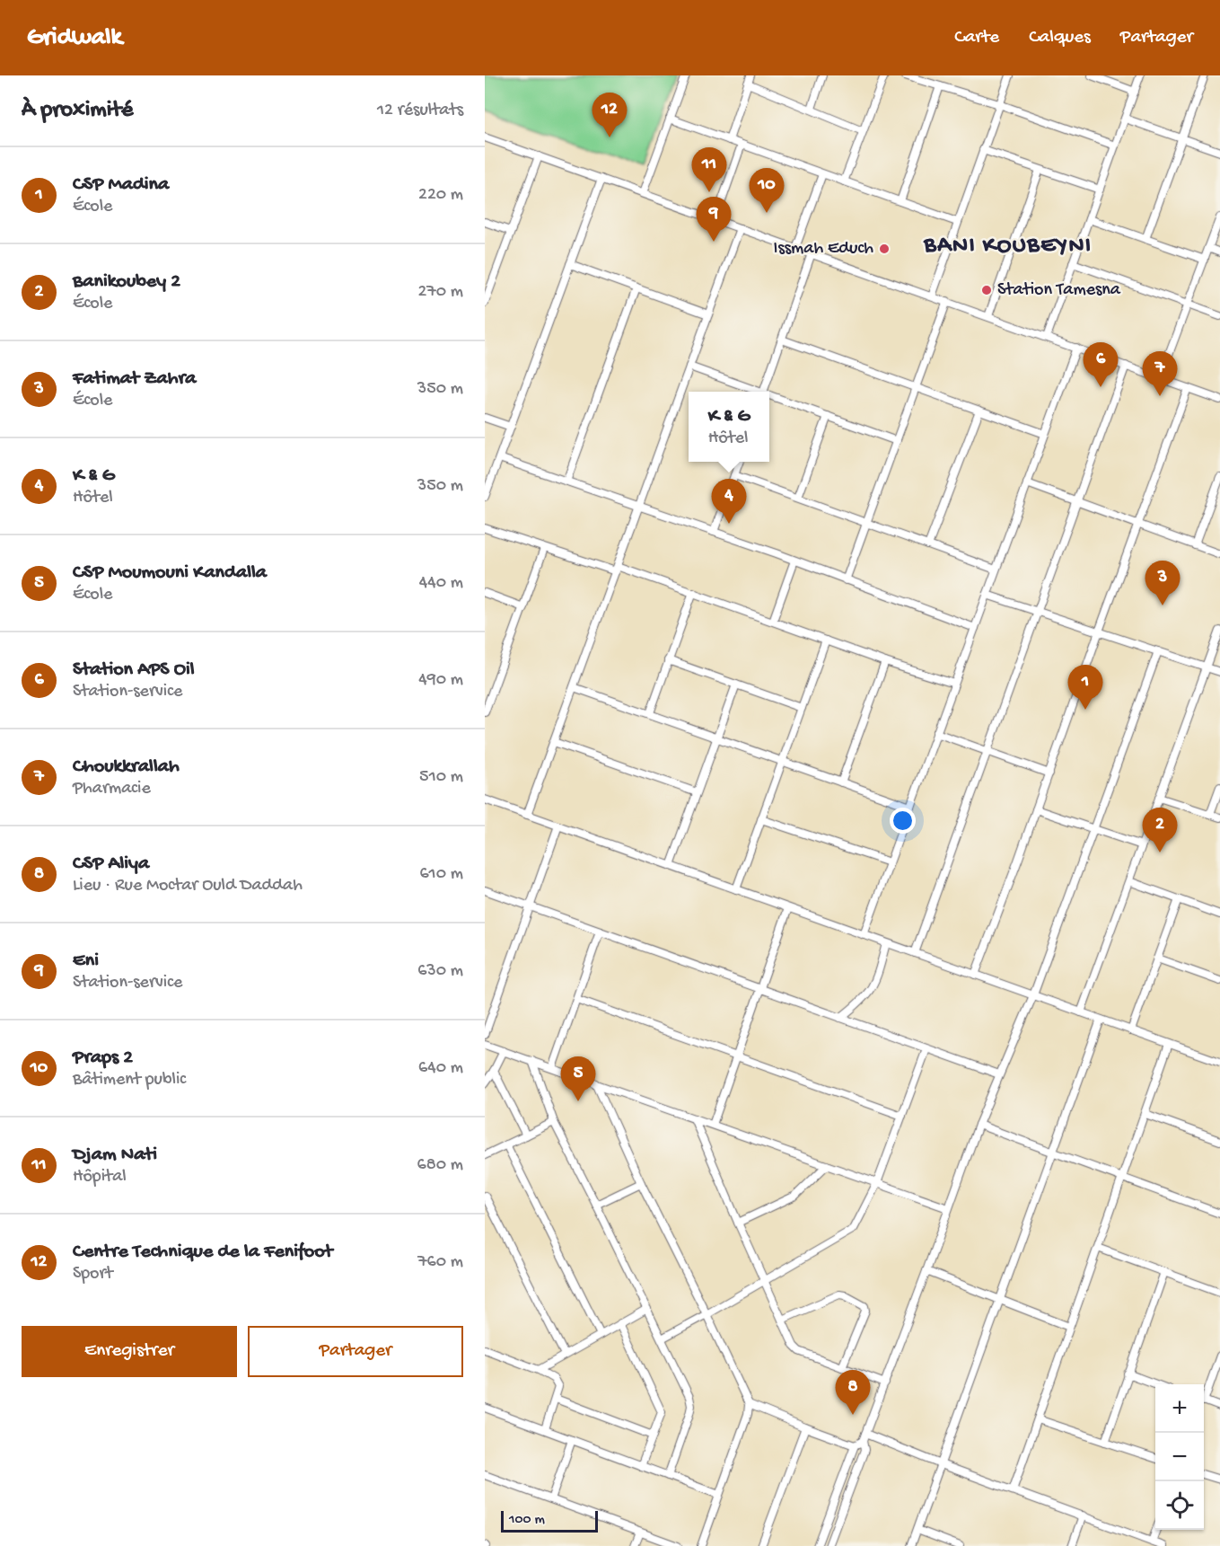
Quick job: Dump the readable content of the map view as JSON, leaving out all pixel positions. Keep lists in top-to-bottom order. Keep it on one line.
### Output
{"districts":["BANI KOUBEYNI"],"places":["Issmah Educh","Station Tamesna"],"scale_bar":"100 m","page":{"header":"Gridwalk","nav":["Carte","Calques","Partager"],"heading":["À proximité","12 résultats"],"pins":["12","11","10","9","6","7","4","3","1","2","5","8"],"list":[{"mark":"1","name":"CSP Madina","note":"École","value":"220 m"},{"mark":"2","name":"Banikoubey 2","note":"École","value":"270 m"},{"mark":"3","name":"Fatimat Zahra","note":"École","value":"350 m"},{"mark":"4","name":"K & G","note":"Hôtel","value":"350 m"},{"mark":"5","name":"CSP Moumouni Kandalla","note":"École","value":"440 m"},{"mark":"6","name":"Station APS Oil","note":"Station-service","value":"490 m"},{"mark":"7","name":"Choukkrallah","note":"Pharmacie","value":"510 m"},{"mark":"8","name":"CSP Aliya","note":"Lieu · Rue Moctar Ould Daddah","value":"610 m"},{"mark":"9","name":"Eni","note":"Station-service","value":"630 m"},{"mark":"10","name":"Praps 2","note":"Bâtiment public","value":"640 m"},{"mark":"11","name":"Djam Nati","note":"Hôpital","value":"680 m"},{"mark":"12","name":"Centre Technique de la Fenifoot","note":"Sport","value":"760 m"}],"popup":["K & G","Hôtel"],"buttons":["Enregistrer","Partager"],"map_buttons":["+","−"],"scale":"100 m"}}
